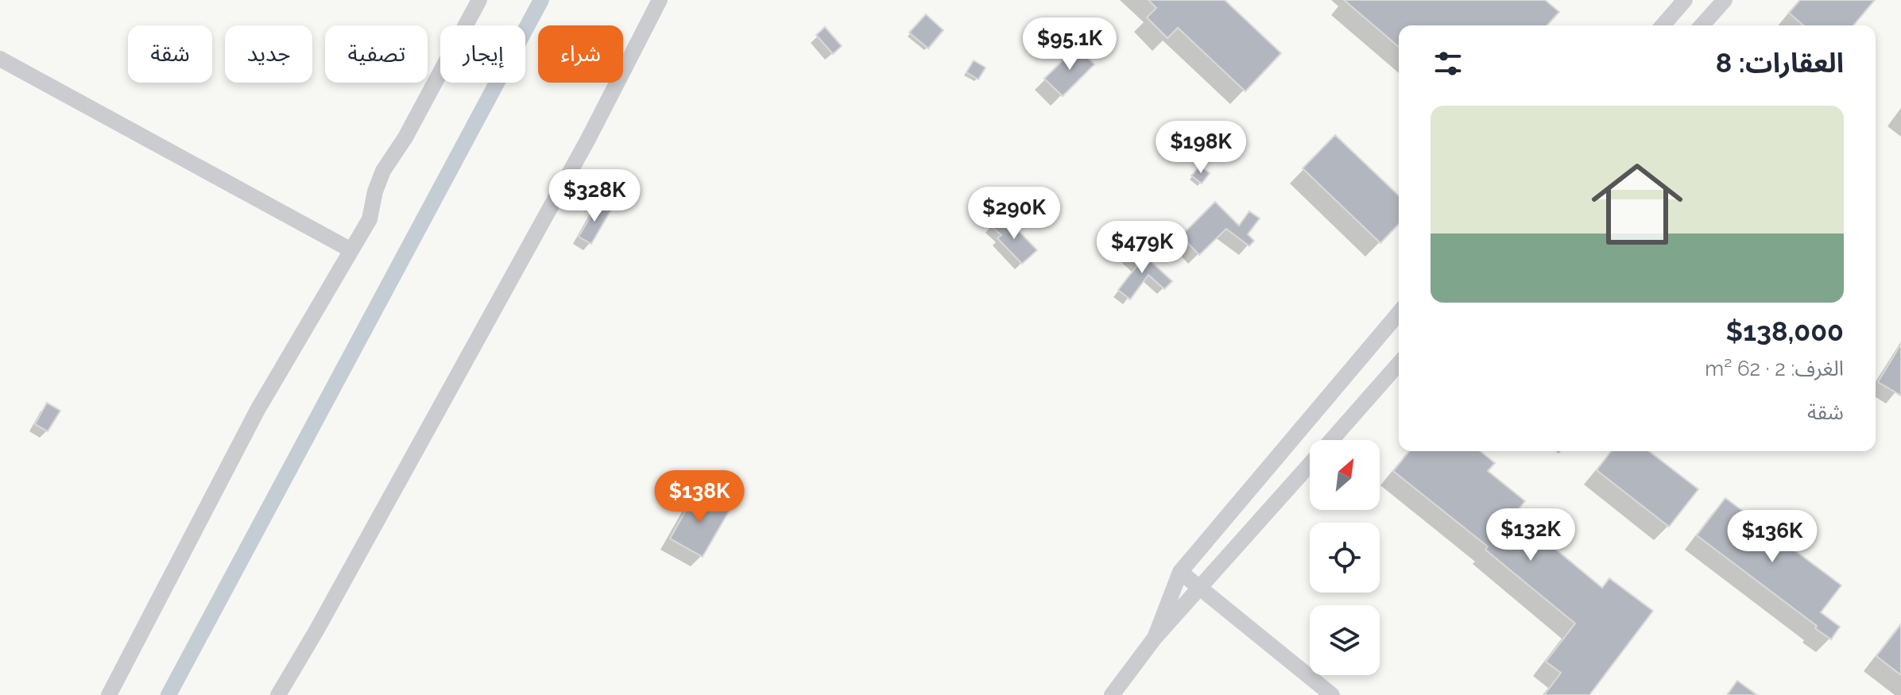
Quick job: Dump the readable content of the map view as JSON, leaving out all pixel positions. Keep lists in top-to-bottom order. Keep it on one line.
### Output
{"north":"top right","page":{"price":["$95.1K","$198K","$328K","$290K","$479K","$138K","$132K","$136K"],"chip":["شراء","إيجار","تصفية","جديد","شقة"],"heading":"العقارات: 8","list":[{"name":"$138,000","note":"الغرف: 2 · 62 m² · شقة"}]}}
